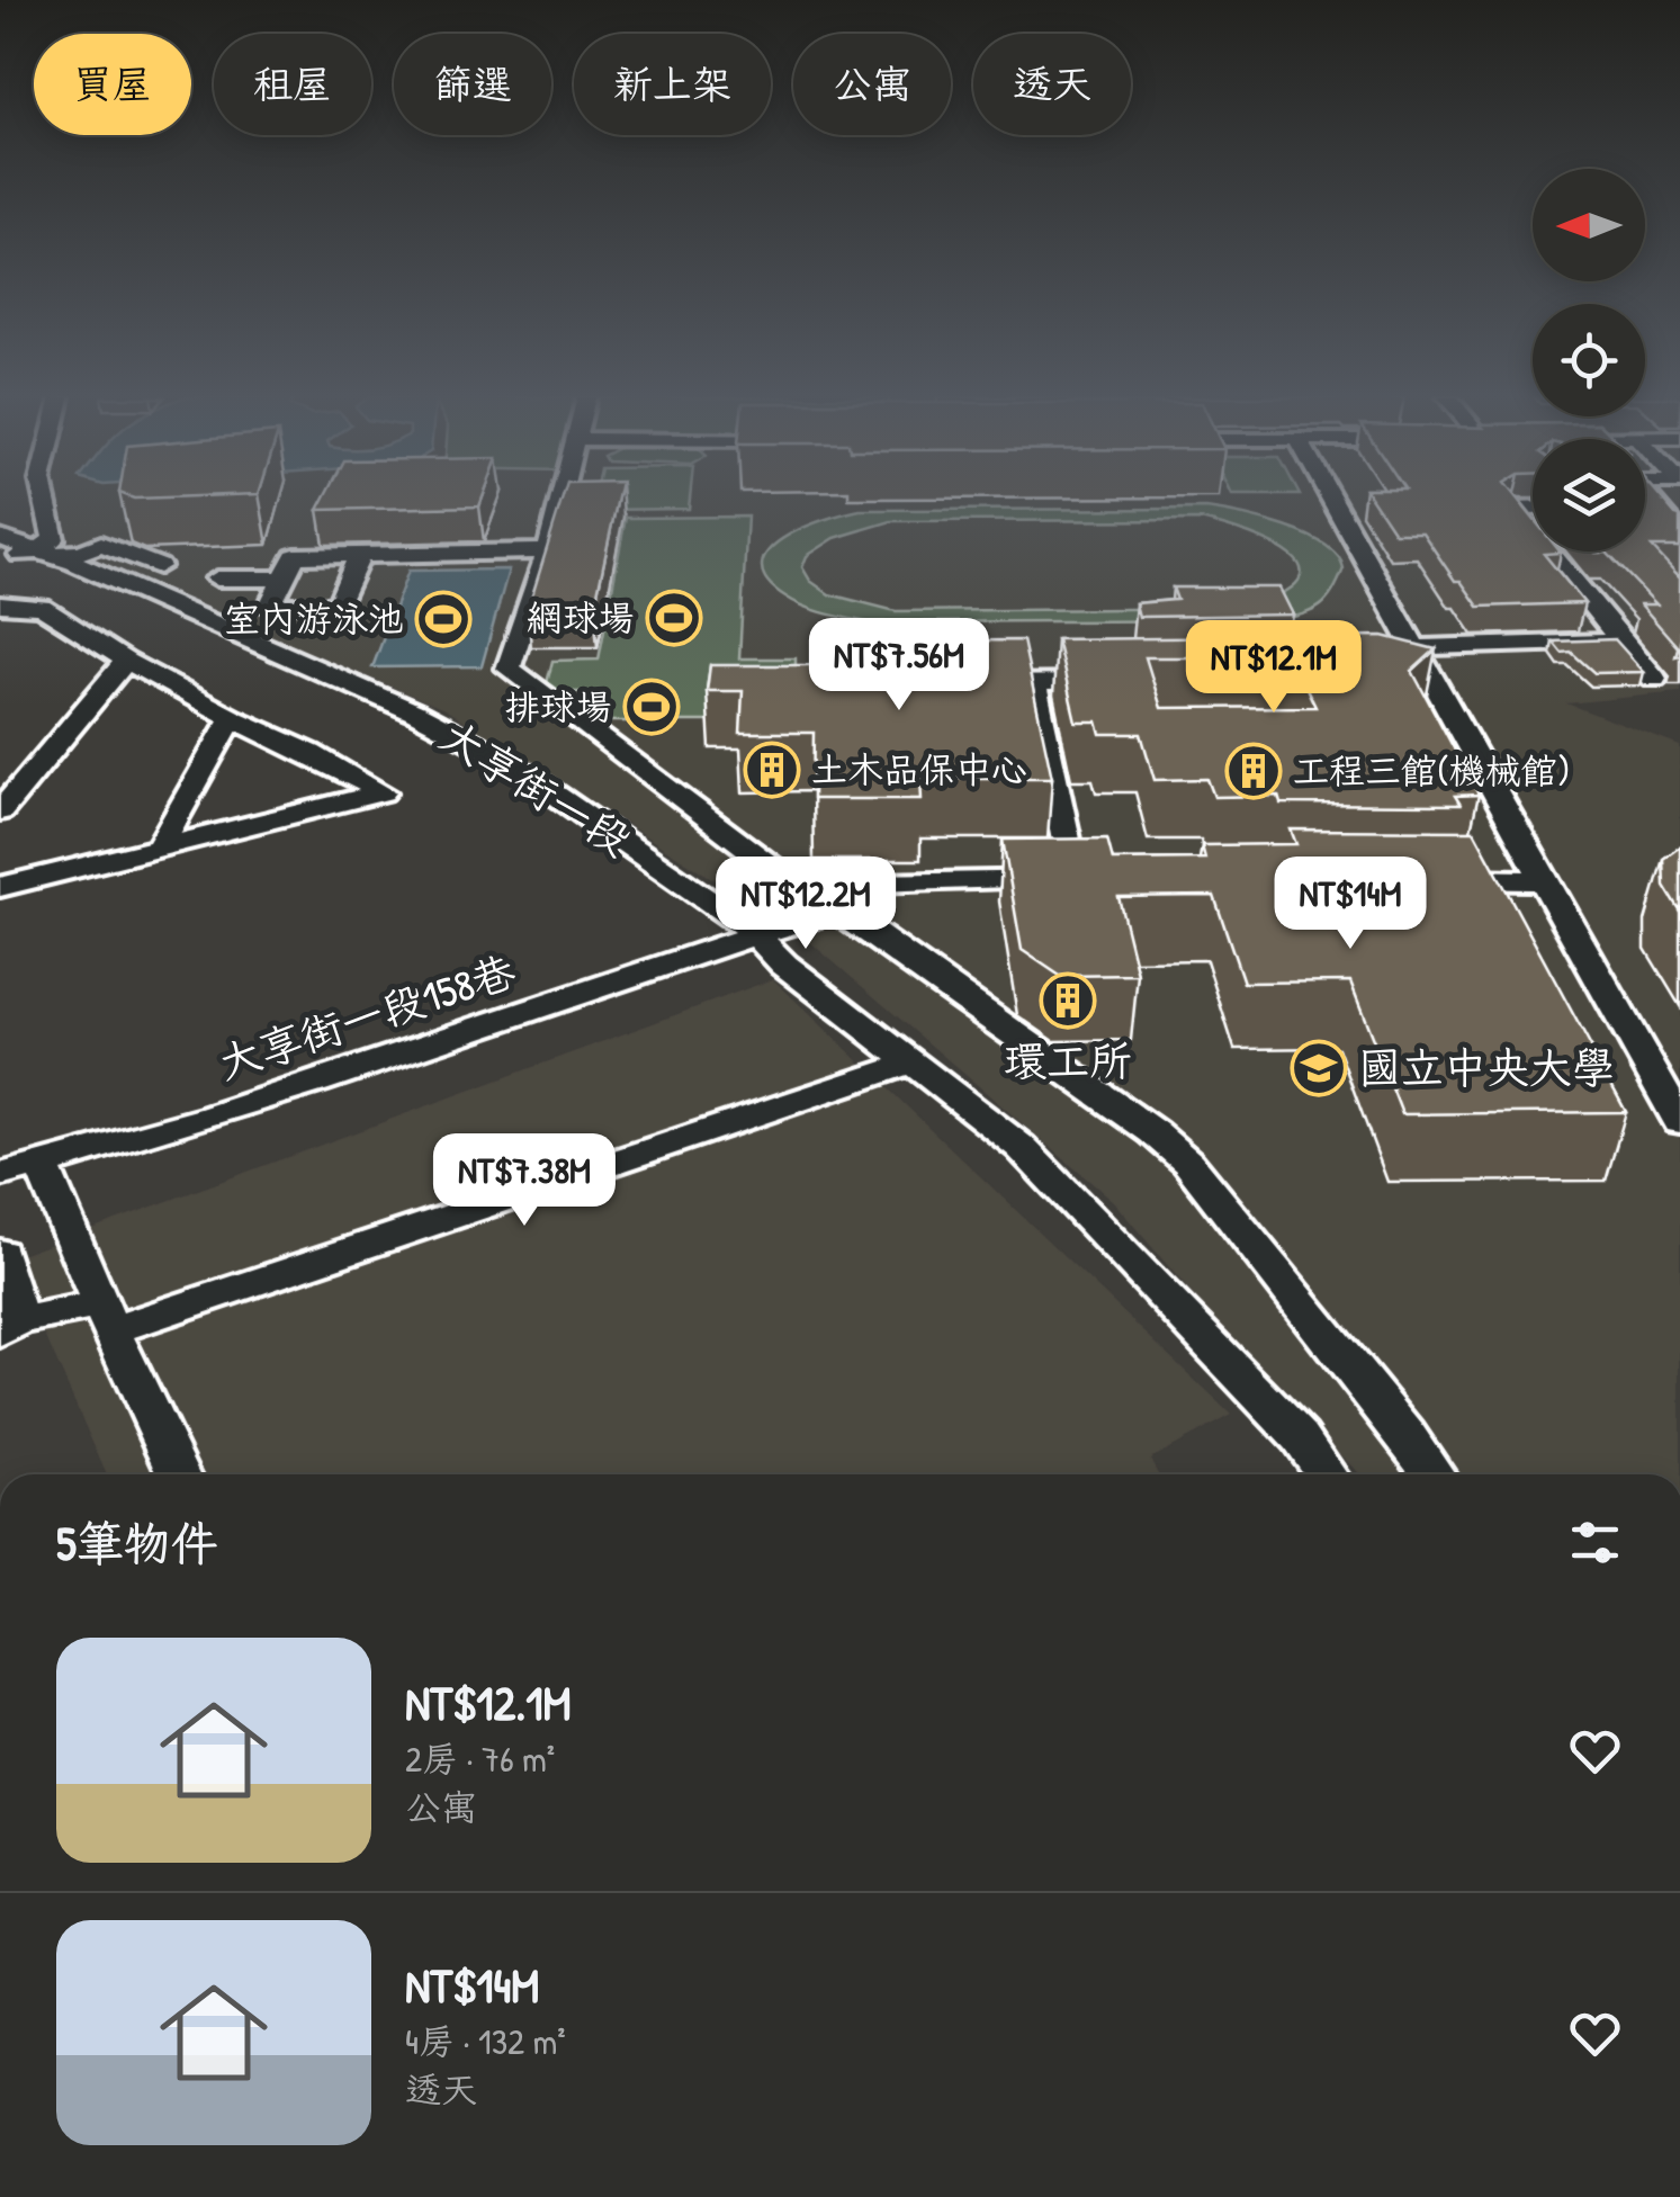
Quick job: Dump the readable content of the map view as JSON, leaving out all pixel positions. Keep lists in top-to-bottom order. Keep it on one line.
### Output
{"streets":{"street":["大享街一段","大享街一段158巷"]},"crossings":[["大享街一段","大享街一段158巷"]],"places":{"sports":["網球場","室內游泳池","排球場"],"building":["土木品保中心","工程三館(機械館)","環工所"],"school or university":["國立中央大學"]},"north":"left","page":{"chip":["買屋","租屋","篩選","新上架","公寓","透天"],"price":["NT$7.56M","NT$12.1M","NT$12.2M","NT$14M","NT$7.38M"],"heading":"5筆物件","list":[{"name":"NT$12.1M","note":"2房 · 76 m² · 公寓"},{"name":"NT$14M","note":"4房 · 132 m² · 透天"}]}}
